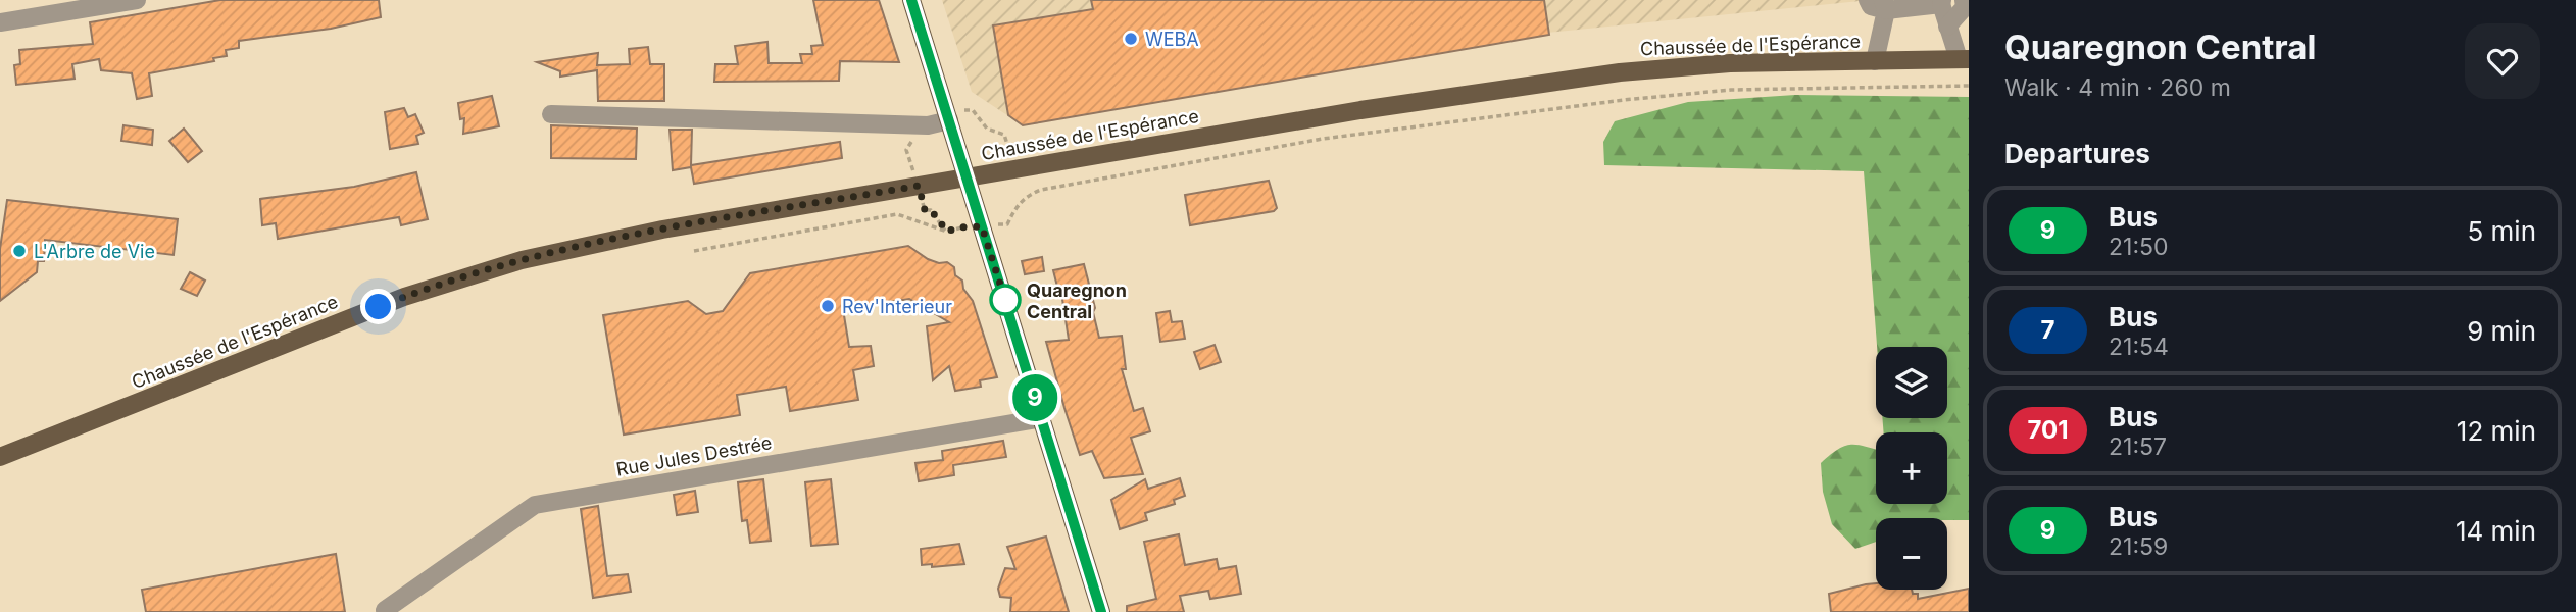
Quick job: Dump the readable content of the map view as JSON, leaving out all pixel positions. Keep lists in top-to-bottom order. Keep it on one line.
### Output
{"streets":{"main road":["Chaussée de l'Espérance"],"street":["Rue Jules Destrée"]},"places":["WEBA","L'Arbre de Vie","Quaregnon Central","Rev'Interieur"],"lines":["bus line 9"],"page":{"on_map":"9","heading":[["Quaregnon Central","Walk · 4 min · 260 m"],"Departures"],"list":[{"mark":"9","name":"Bus","note":"21:50","value":"5 min"},{"mark":"7","name":"Bus","note":"21:54","value":"9 min"},{"mark":"701","name":"Bus","note":"21:57","value":"12 min"},{"mark":"9","name":"Bus","note":"21:59","value":"14 min"}],"map_buttons":["+","−"]}}
